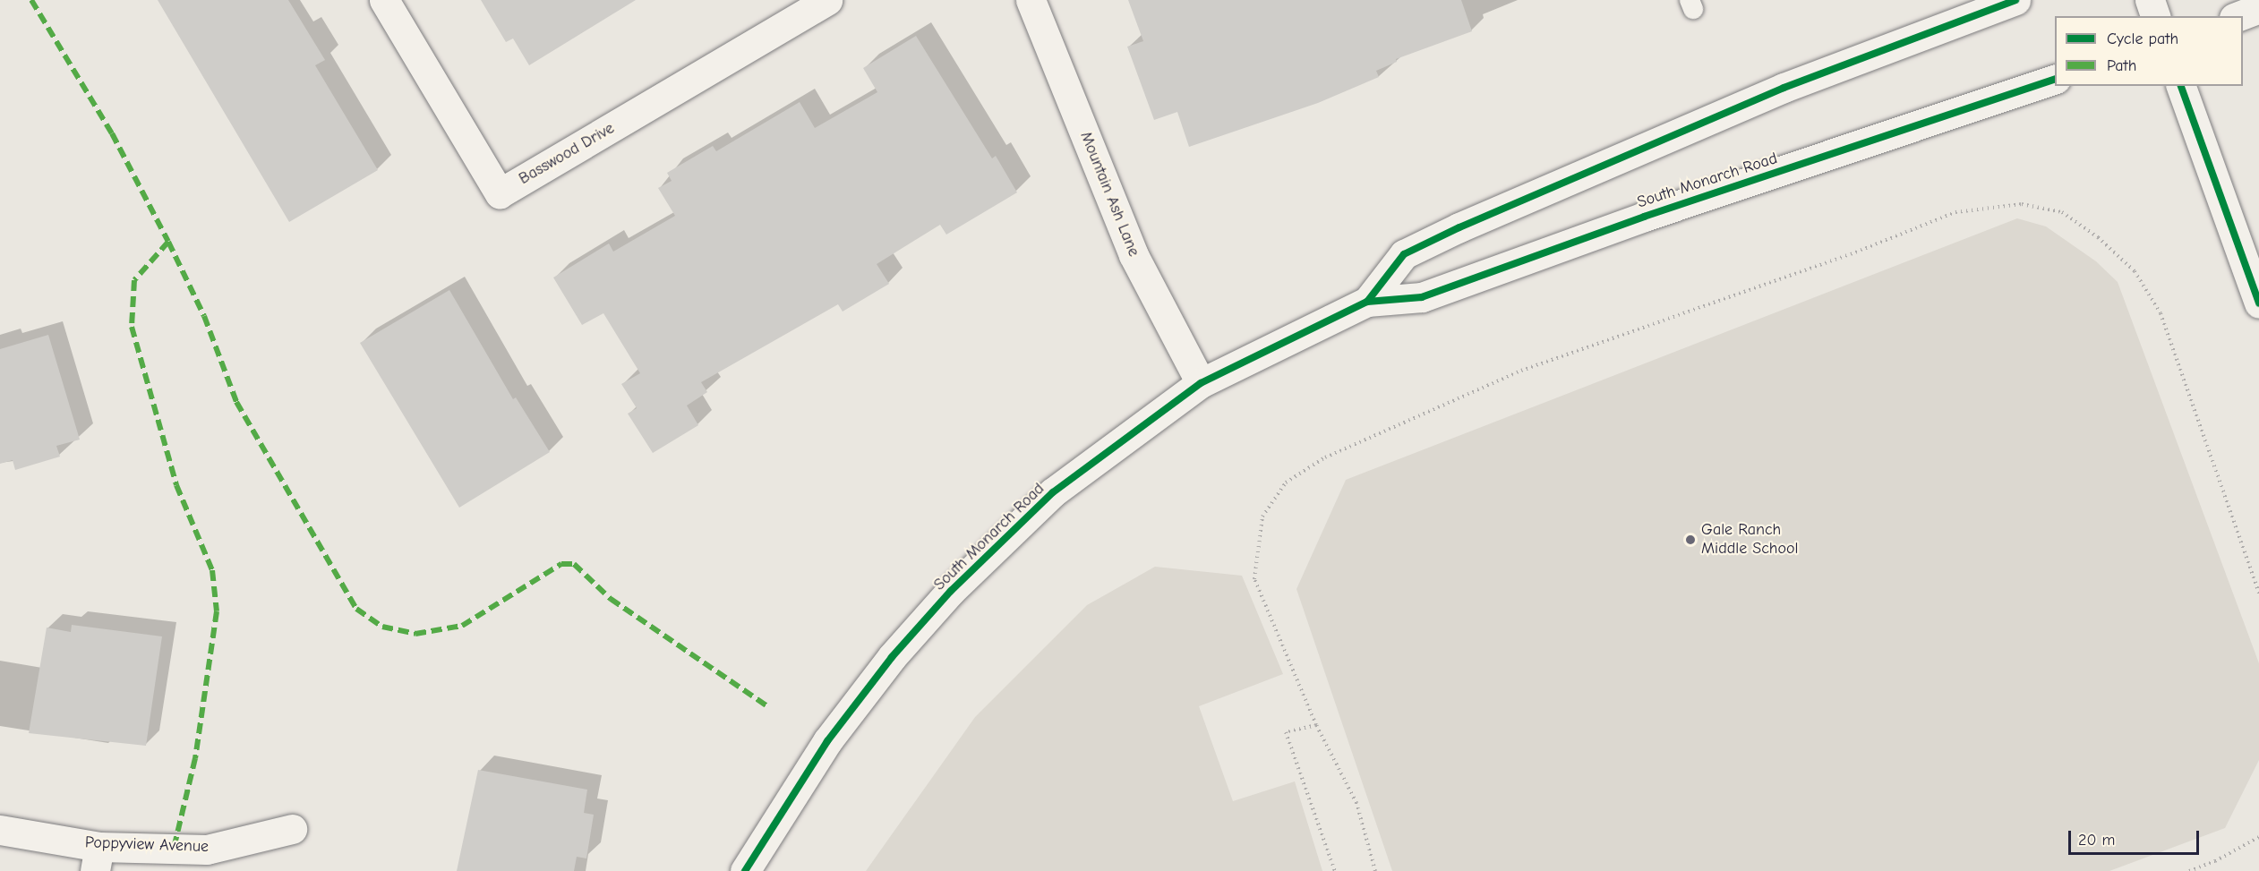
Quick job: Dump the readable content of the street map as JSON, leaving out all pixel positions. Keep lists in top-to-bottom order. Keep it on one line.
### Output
{"streets":{"street":["Basswood Drive","South Monarch Road","Mountain Ash Lane","Poppyview Avenue"]},"crossings":[["South Monarch Road","Mountain Ash Lane"]],"places":["Gale Ranch Middle School"],"legend":["Cycle path","Path"],"scale_bar":"20 m"}
